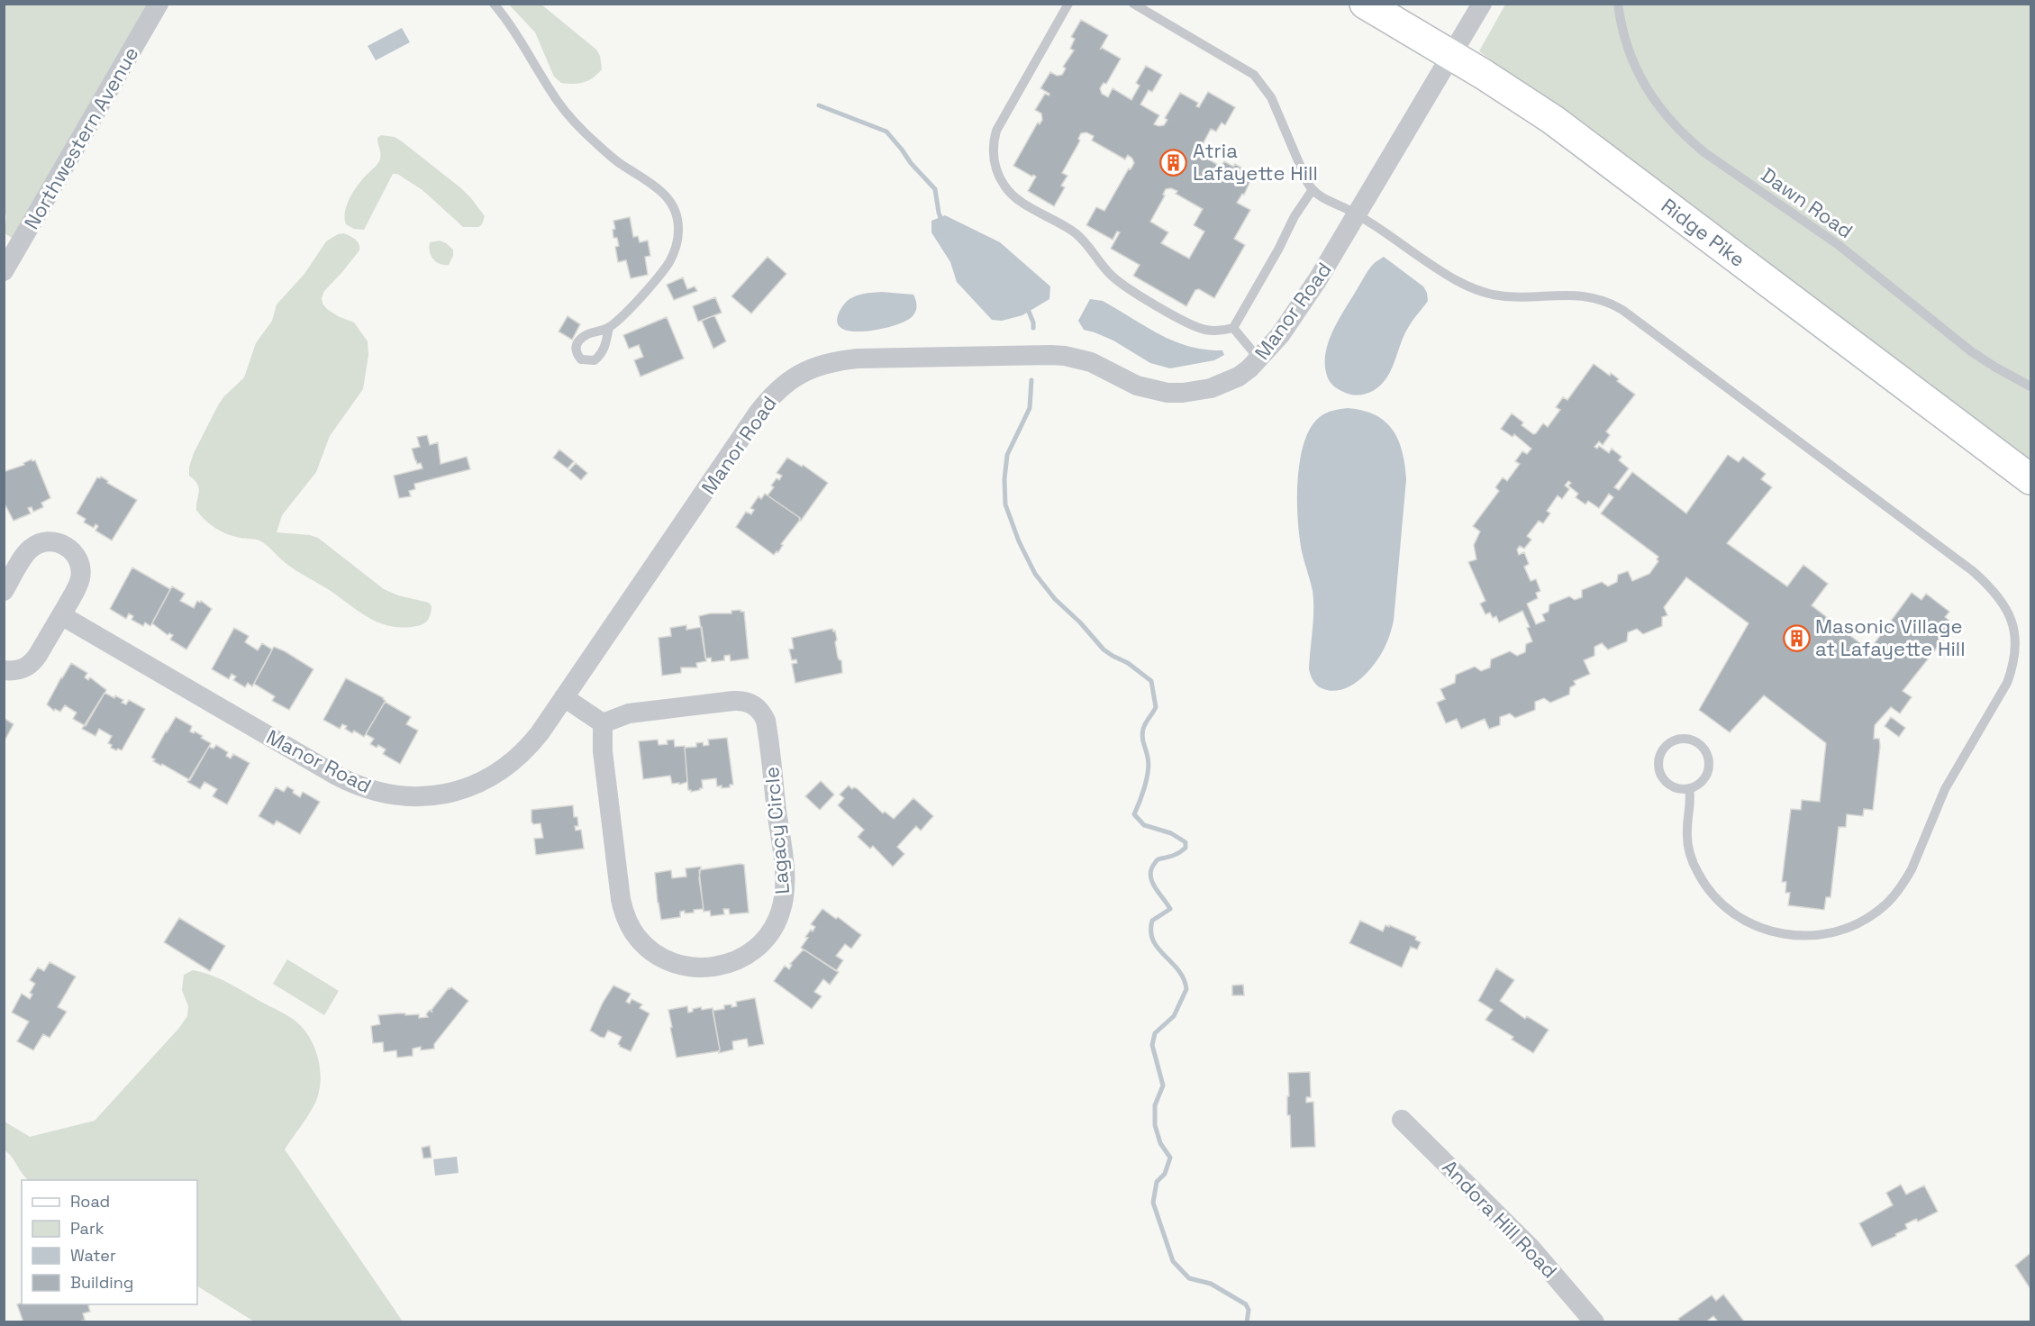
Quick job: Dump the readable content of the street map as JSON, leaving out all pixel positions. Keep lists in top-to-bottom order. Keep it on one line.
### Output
{"streets":{"main road":["Ridge Pike"],"street":["Northwestern Avenue","Manor Road","Lagacy Circle","Andora Hill Road"],"lane":["Dawn Road"]},"crossings":[["Ridge Pike","Manor Road"]],"places":{"building":["Atria Lafayette Hill","Masonic Village at Lafayette Hill"]},"legend":["Road","Park","Water","Building"]}
